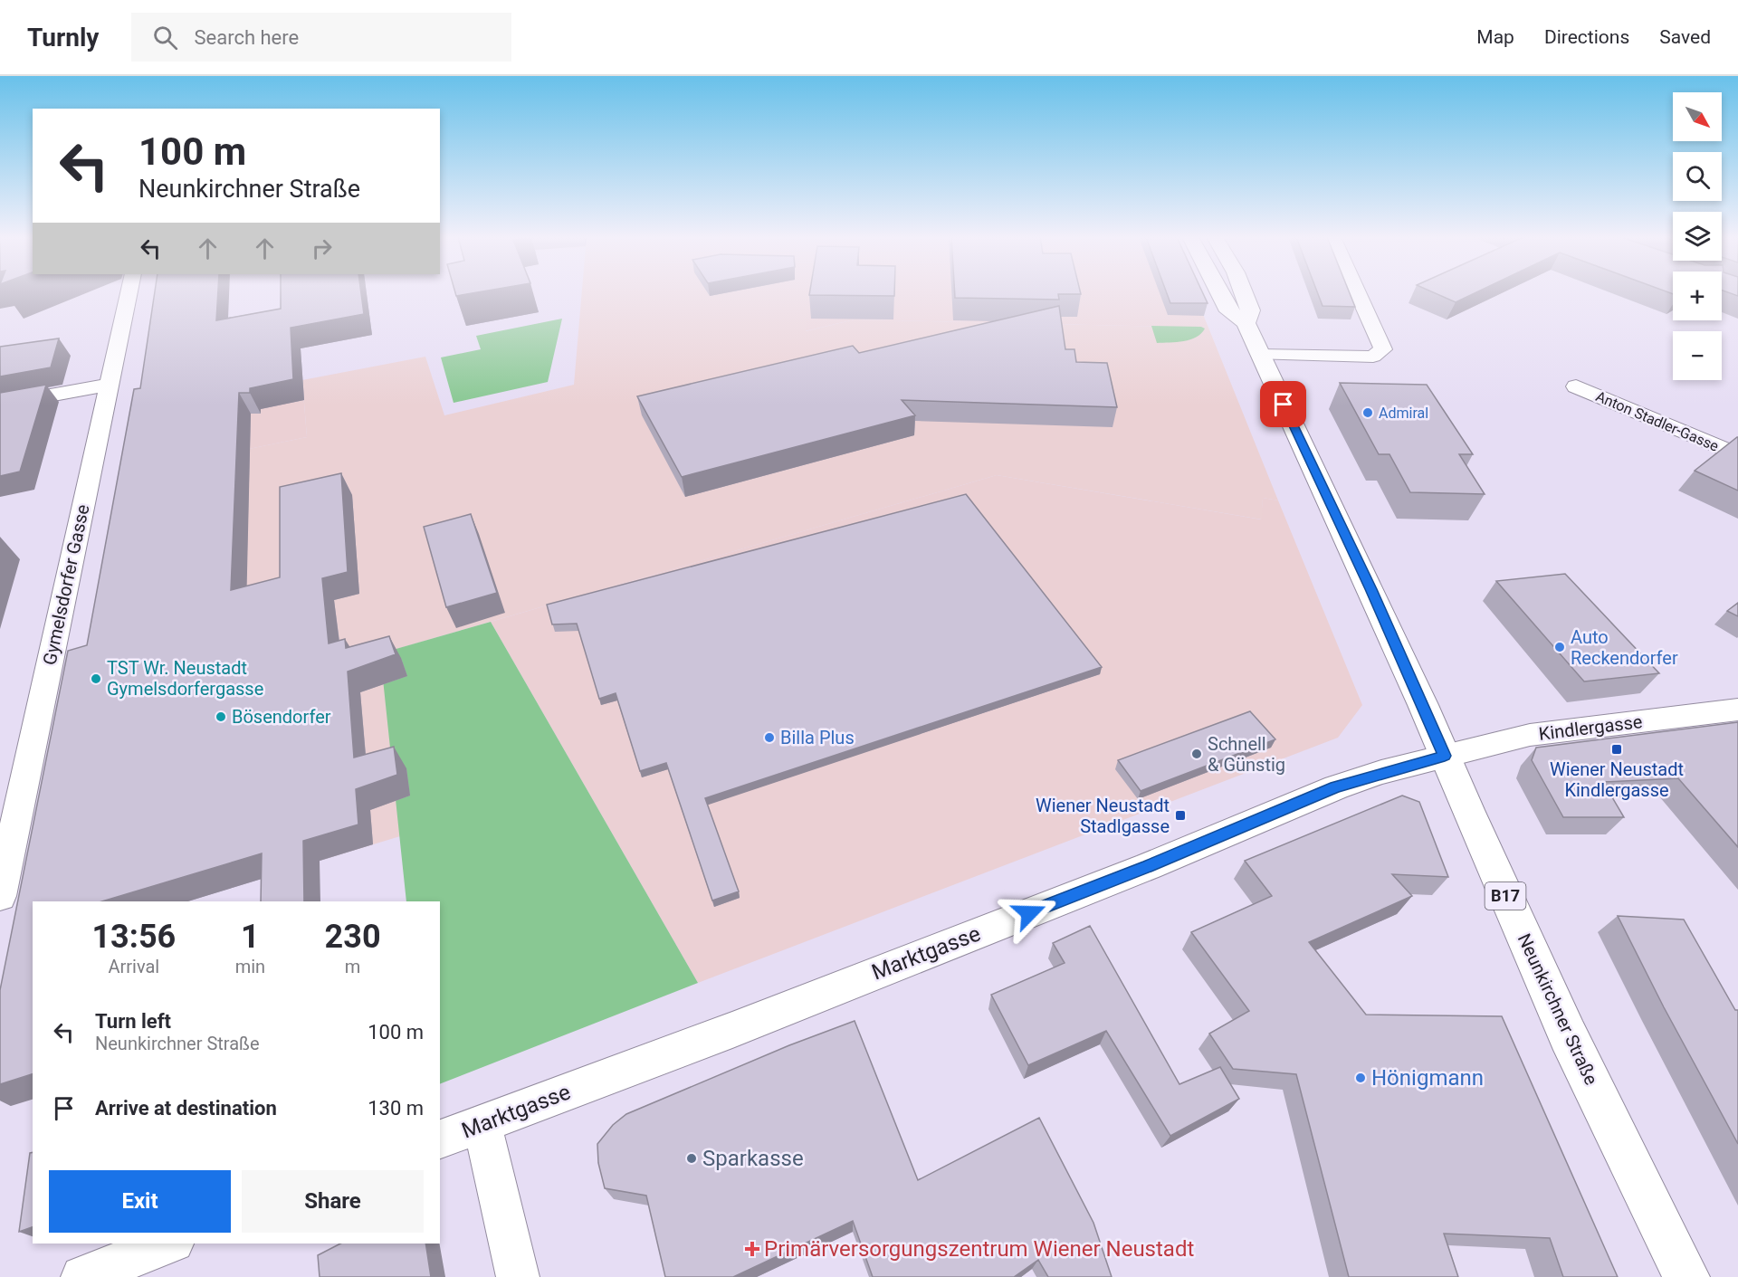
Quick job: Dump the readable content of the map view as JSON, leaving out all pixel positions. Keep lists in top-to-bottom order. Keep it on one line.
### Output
{"streets":{"main road":["B17","Neunkirchner Straße"],"street":["Anton Stadler-Gasse","Gymelsdorfer Gasse","Kindlergasse","Marktgasse"]},"crossings":[["Kindlergasse","Marktgasse"],["Kindlergasse","Neunkirchner Straße"],["Marktgasse","Neunkirchner Straße"]],"places":{"other":["Admiral","Auto Reckendorfer","TST Wr. Neustadt Gymelsdorfergasse","Bösendorfer","Billa Plus","Schnell & Günstig","Hönigmann","Sparkasse"],"transit":["Wiener Neustadt Kindlergasse","Wiener Neustadt Stadlgasse"],"health":["Primärversorgungszentrum Wiener Neustadt"]},"north":"bottom right","page":{"header":"Turnly","search":"Search here","nav":["Map","Directions","Saved"],"map_buttons":["+","−"],"turn":["100 m","Neunkirchner Straße"],"eta":["13:56","Arrival","1","min","230","m"],"list":[{"name":"Turn left","note":"Neunkirchner Straße","value":"100 m"},{"name":"Arrive at destination","value":"130 m"}],"buttons":["Exit","Share"]}}
